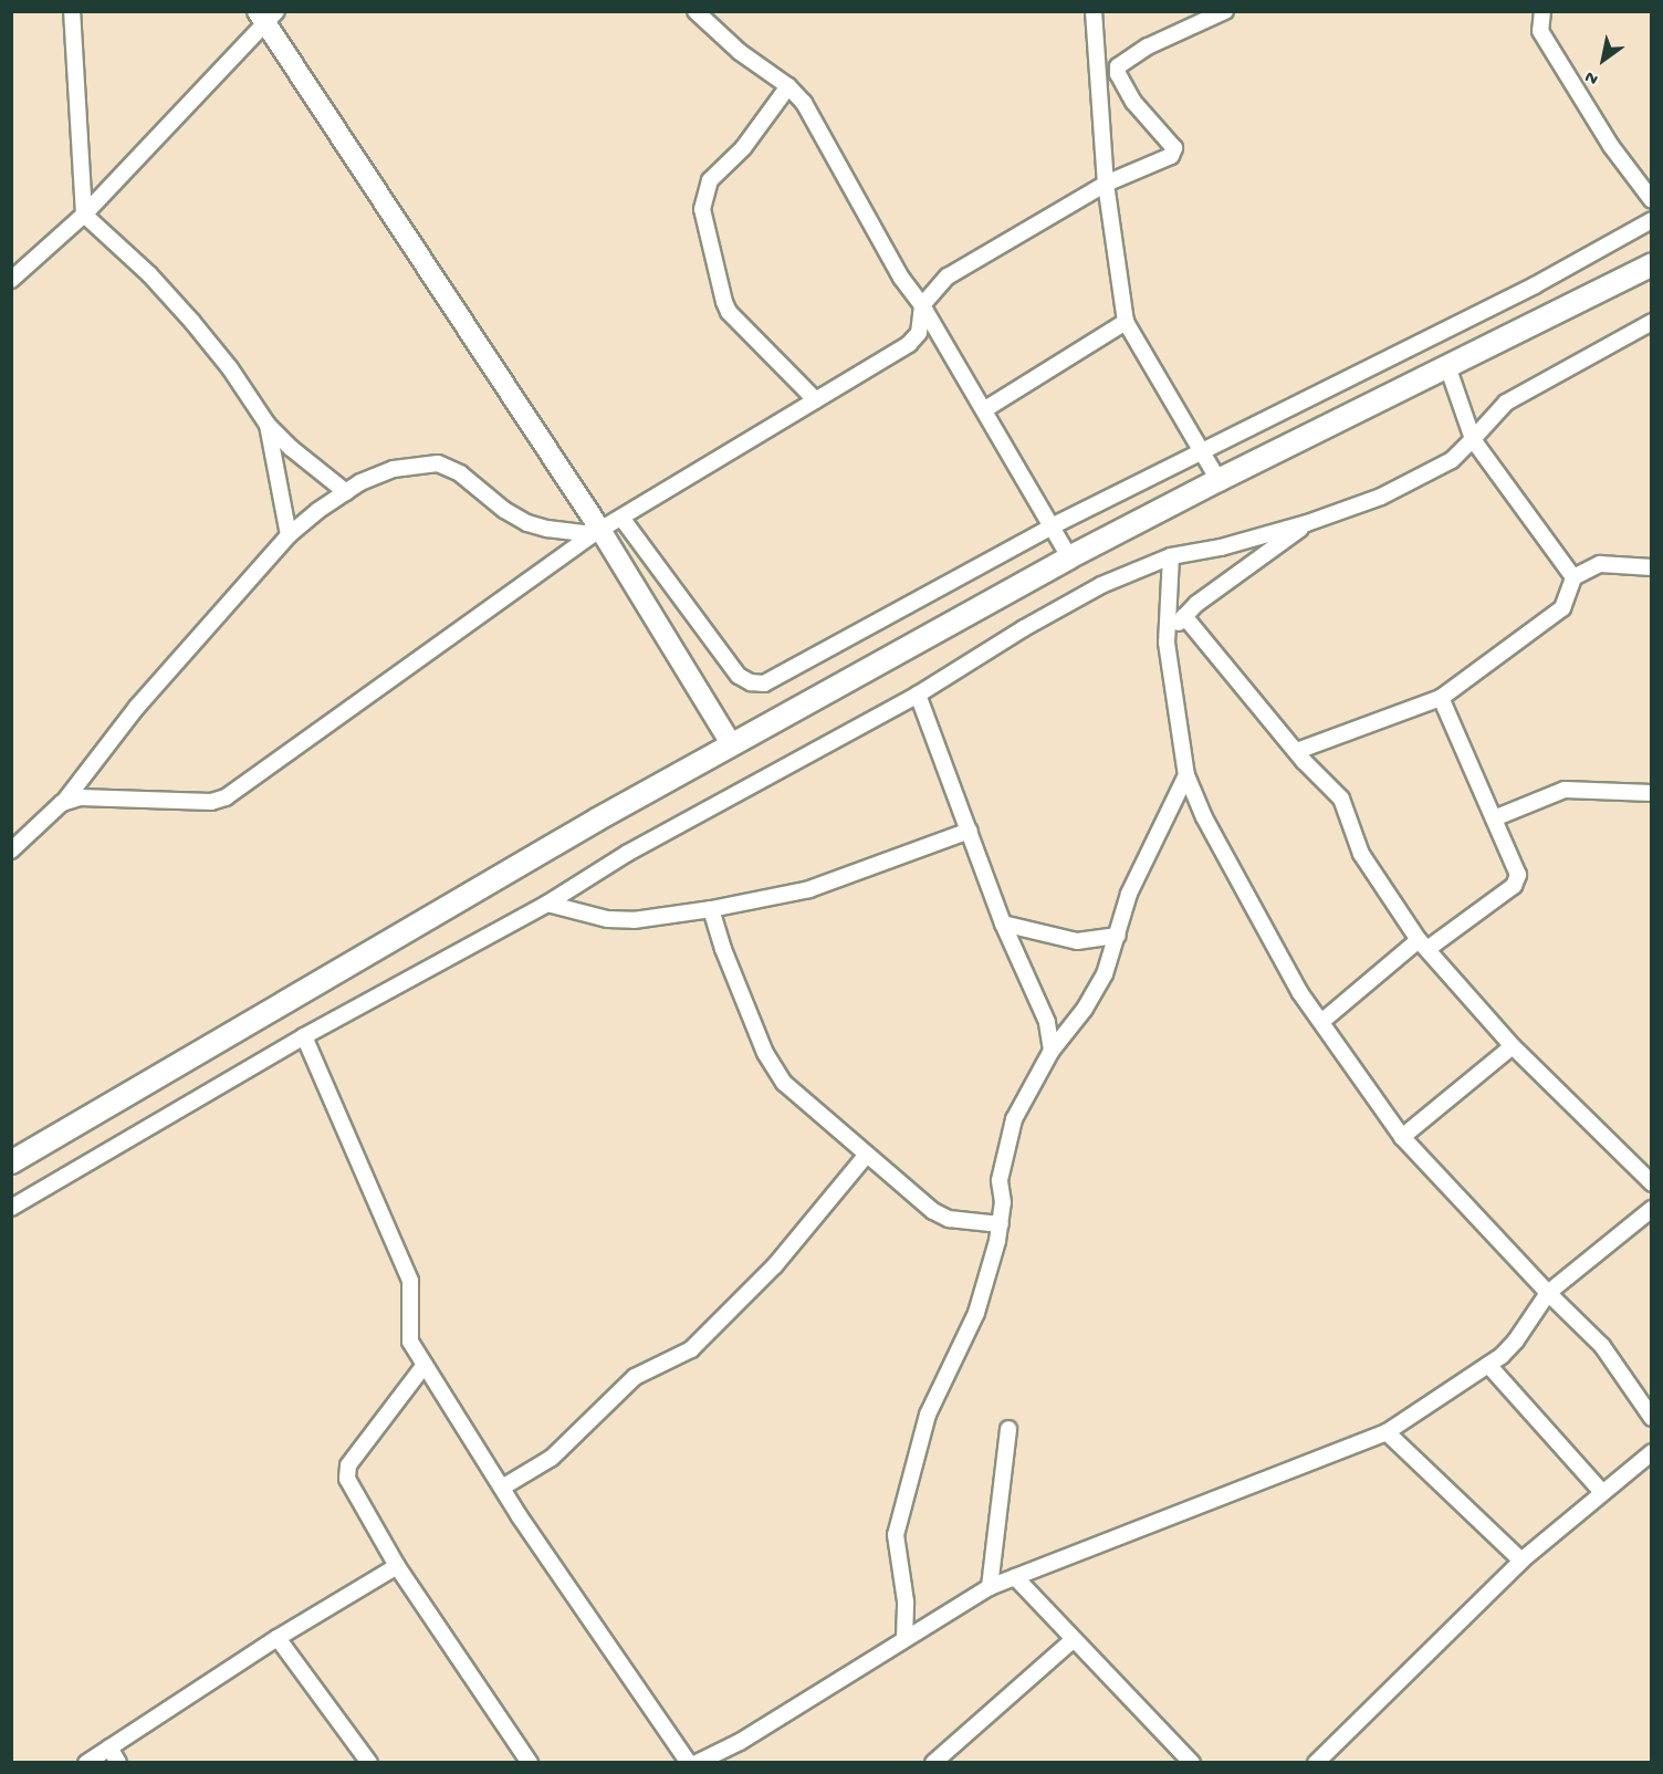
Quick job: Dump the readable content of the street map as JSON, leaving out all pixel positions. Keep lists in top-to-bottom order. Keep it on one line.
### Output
{"north":"bottom left"}
